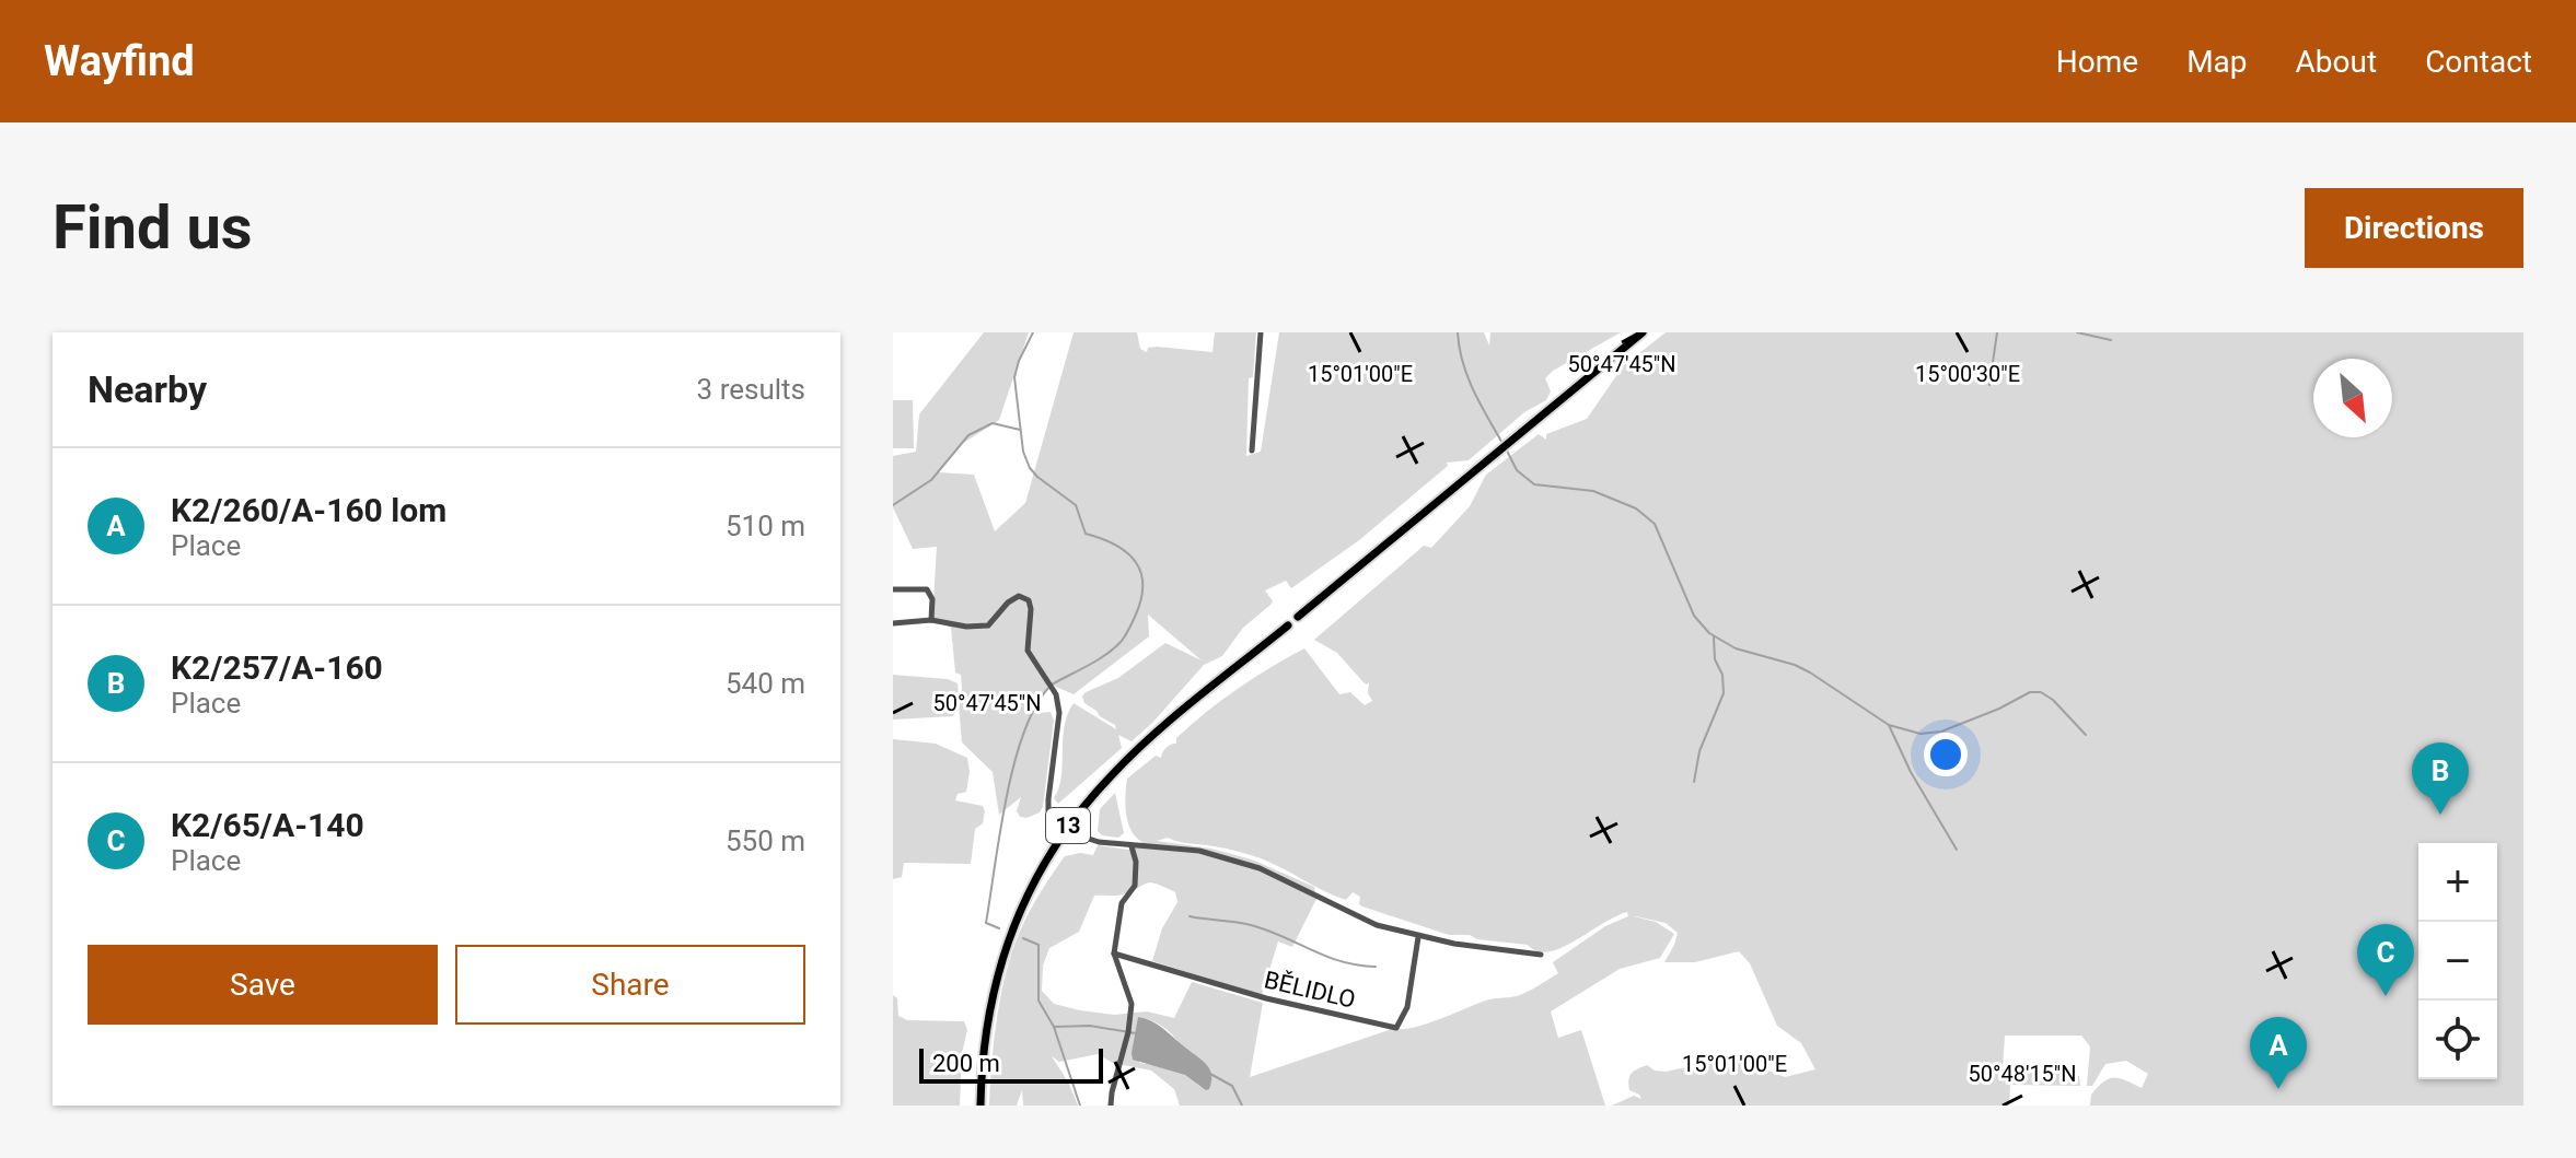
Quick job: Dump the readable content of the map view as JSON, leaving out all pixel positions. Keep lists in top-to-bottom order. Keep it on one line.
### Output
{"streets":{"main road":["13"],"street":["BĚLIDLO"]},"scale_bar":"200 m","north":"bottom right","page":{"header":"Wayfind","nav":["Home","Map","About","Contact"],"buttons":["Directions",["Save","Share"]],"title":"Find us","heading":["Nearby","3 results"],"list":[{"mark":"A","name":"K2/260/A-160 lom","note":"Place","value":"510 m"},{"mark":"B","name":"K2/257/A-160","note":"Place","value":"540 m"},{"mark":"C","name":"K2/65/A-140","note":"Place","value":"550 m"}],"pins":["B","C","A"],"map_buttons":["+","−"],"scale":"200 m"},"coordinates":["50°47'45\"N","15°01'00\"E","15°00'30\"E","50°48'15\"N"]}
